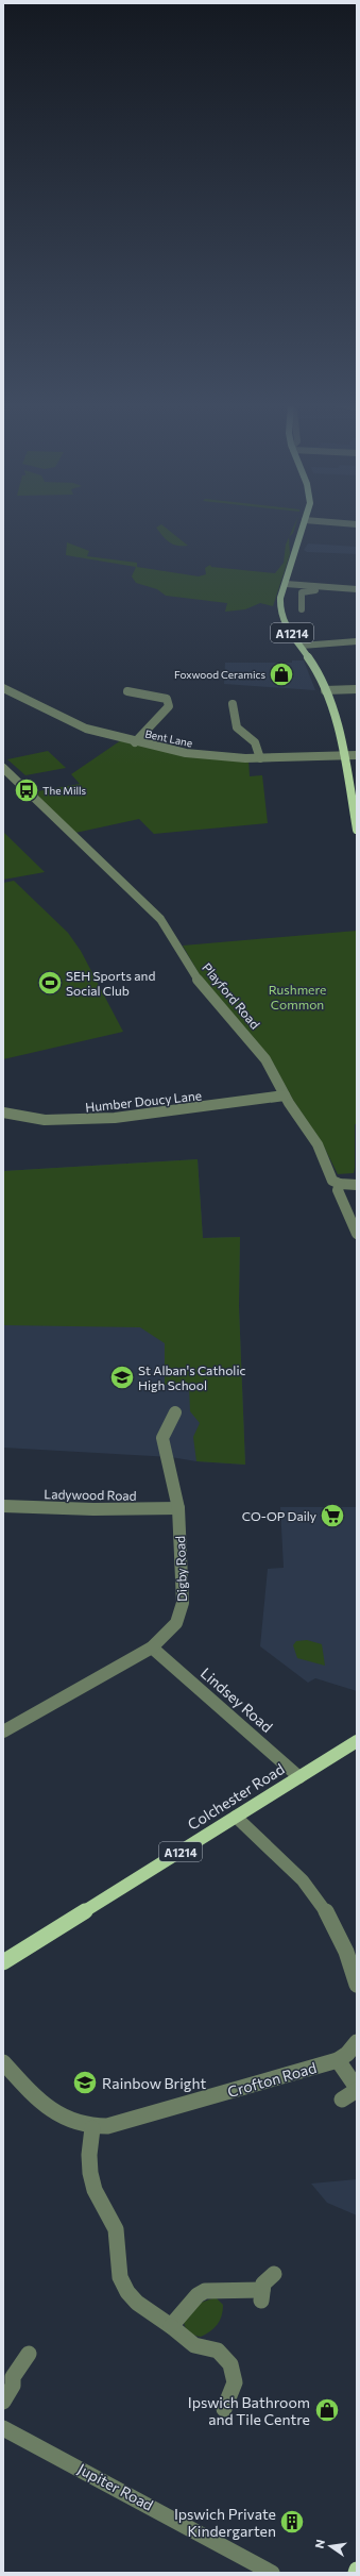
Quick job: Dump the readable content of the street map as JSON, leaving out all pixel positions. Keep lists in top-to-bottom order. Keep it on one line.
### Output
{"streets":{"main road":["A1214","Colchester Road"],"street":["Bent Lane","Playford Road","Humber Doucy Lane","Ladywood Road","Digby Road","Lindsey Road","Crofton Road","Jupiter Road"]},"crossings":[["A1214","Bent Lane"],["Playford Road","Humber Doucy Lane"],["Ladywood Road","Digby Road"],["Digby Road","Lindsey Road"],["Lindsey Road","Colchester Road"]],"parks":["Rushmere Common"],"places":{"shop":["Foxwood Ceramics","Ipswich Bathroom and Tile Centre"],"bus stop":["The Mills"],"sports":["SEH Sports and Social Club"],"school or university":["St Alban's Catholic High School","Rainbow Bright"],"supermarket":["CO-OP Daily"],"building":["Ipswich Private Kindergarten"]},"north":"left"}
